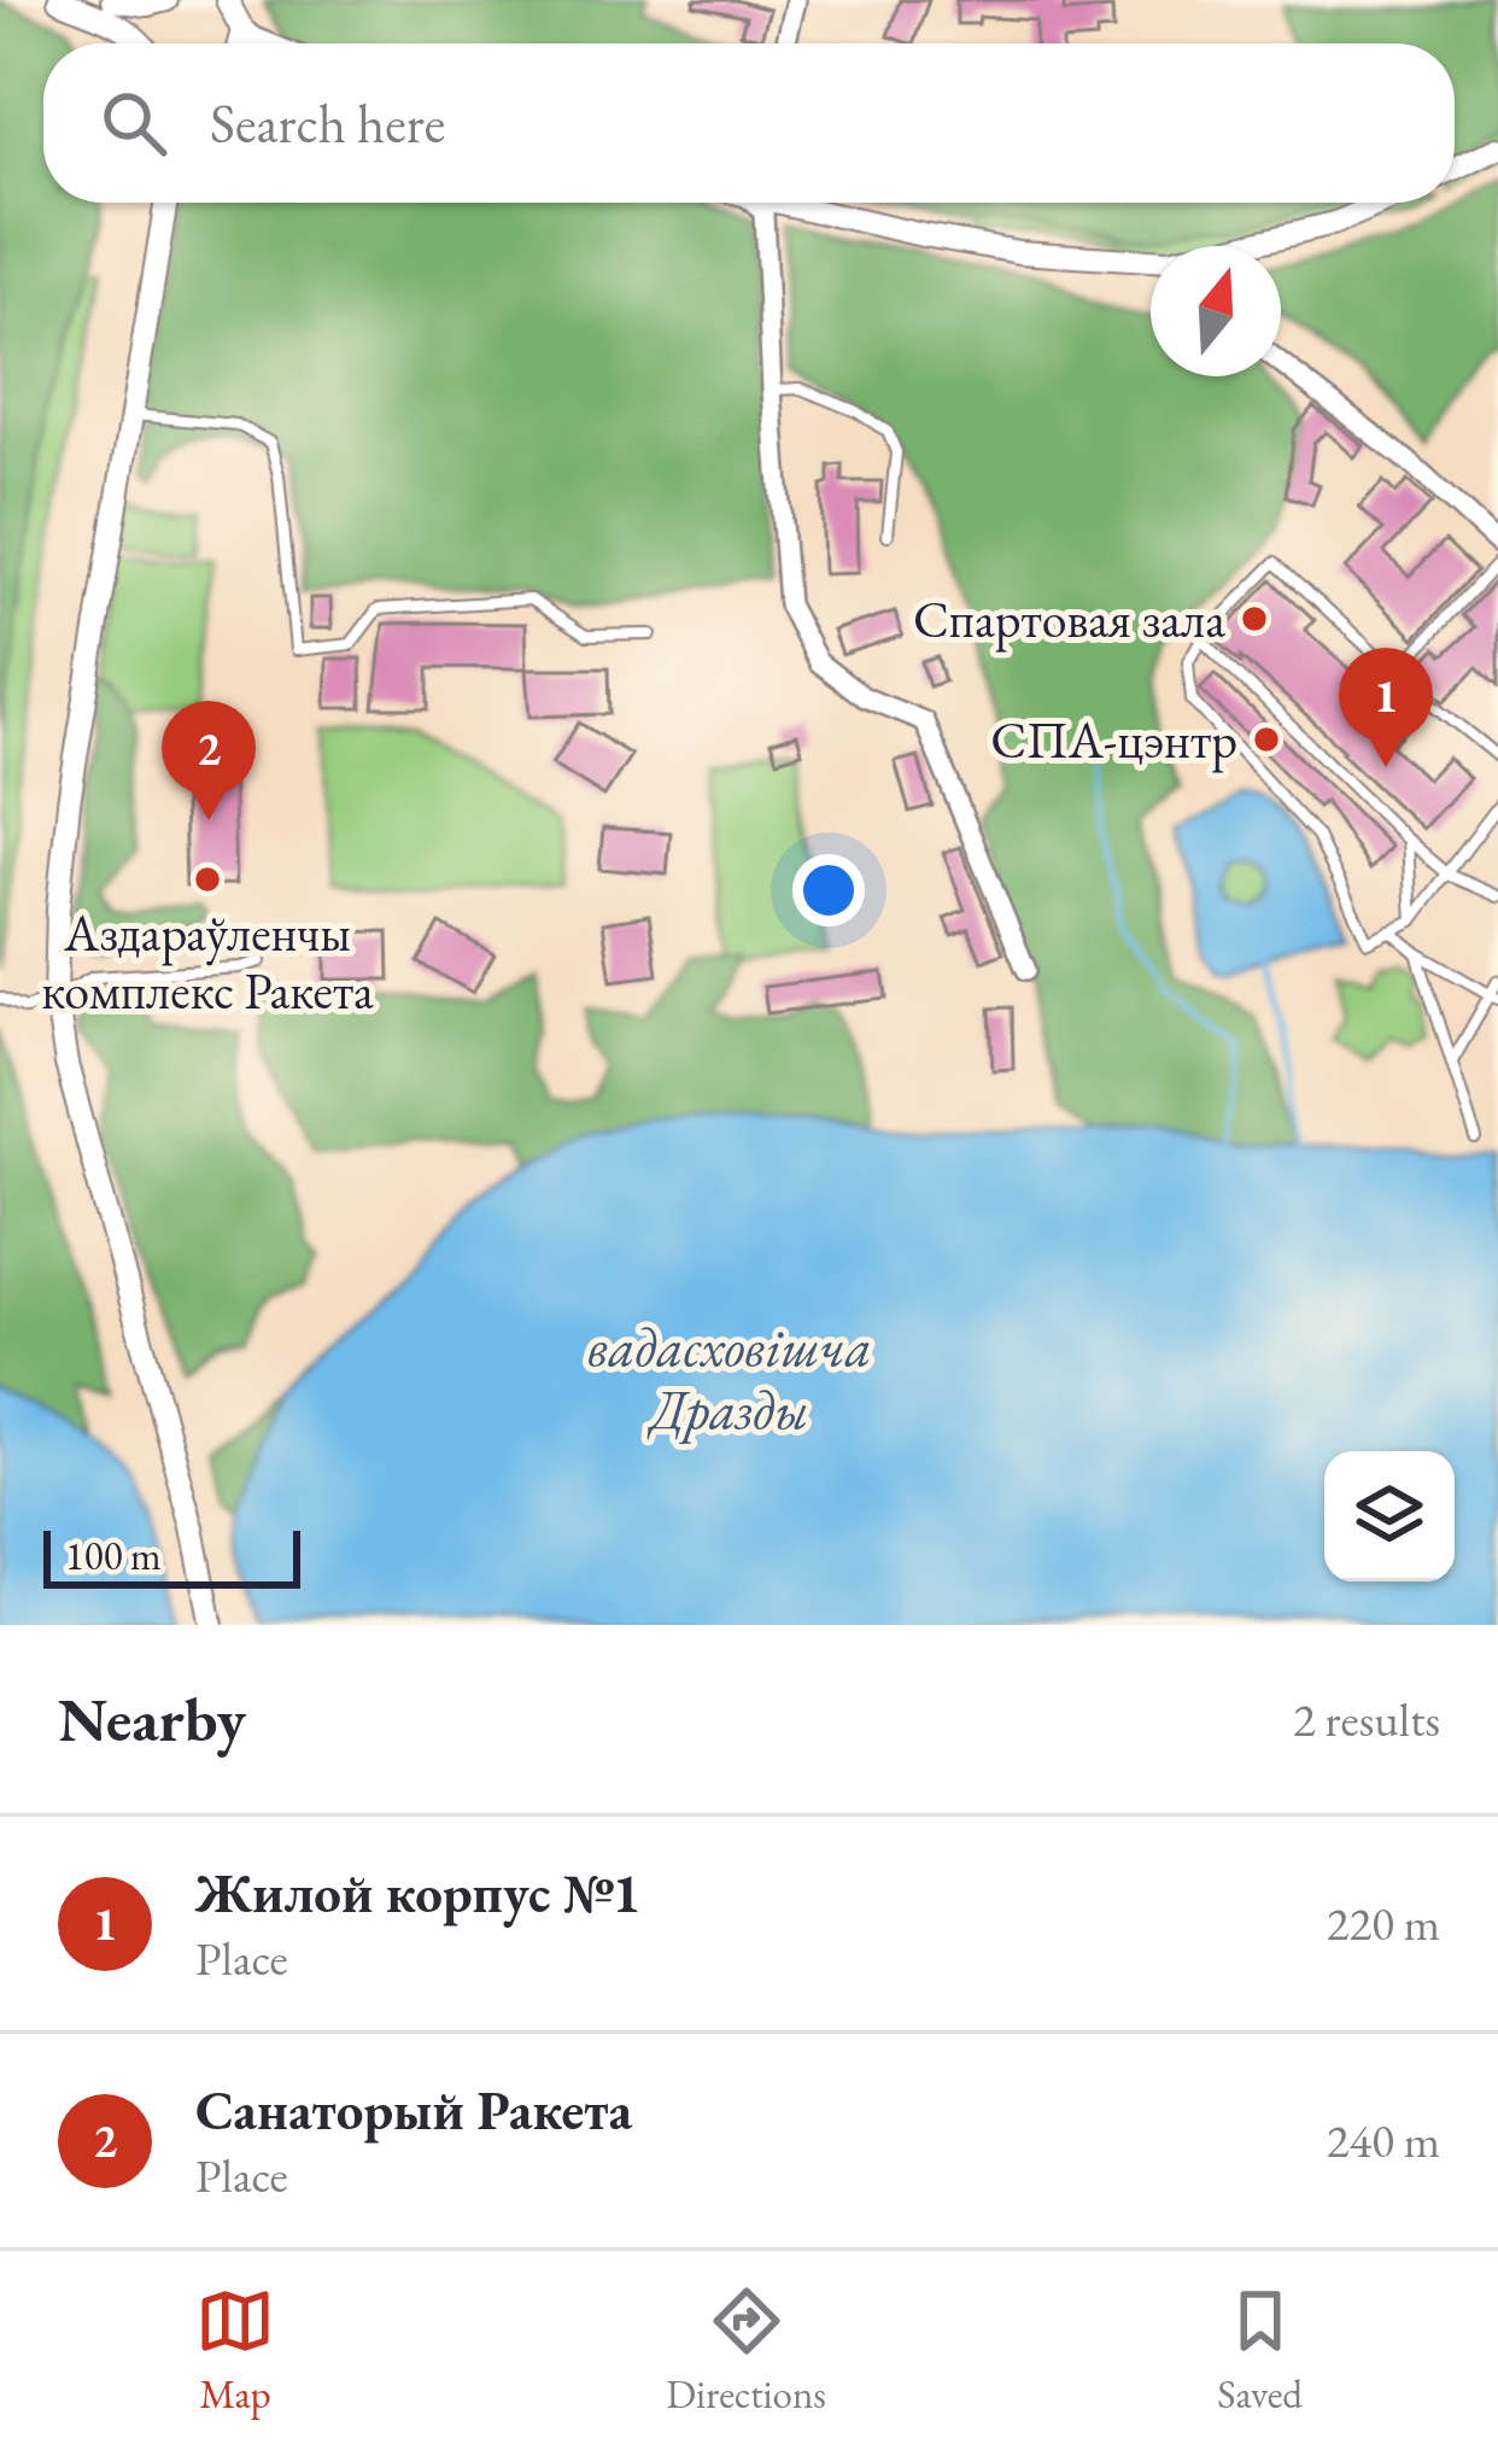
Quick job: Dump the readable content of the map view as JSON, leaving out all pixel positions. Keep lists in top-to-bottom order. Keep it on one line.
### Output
{"water":["вадасховішча Дразды"],"places":["Спартовая зала","СПА-цэнтр","Аздараўленчы комплекс Ракета"],"scale_bar":"100 m","north":"top","page":{"search":"Search here","pins":["1","2"],"scale":"100 m","heading":["Nearby","2 results"],"list":[{"mark":"1","name":"Жилой корпус №1","note":"Place","value":"220 m"},{"mark":"2","name":"Санаторый Ракета","note":"Place","value":"240 m"}],"nav":["Map","Directions","Saved"]}}
